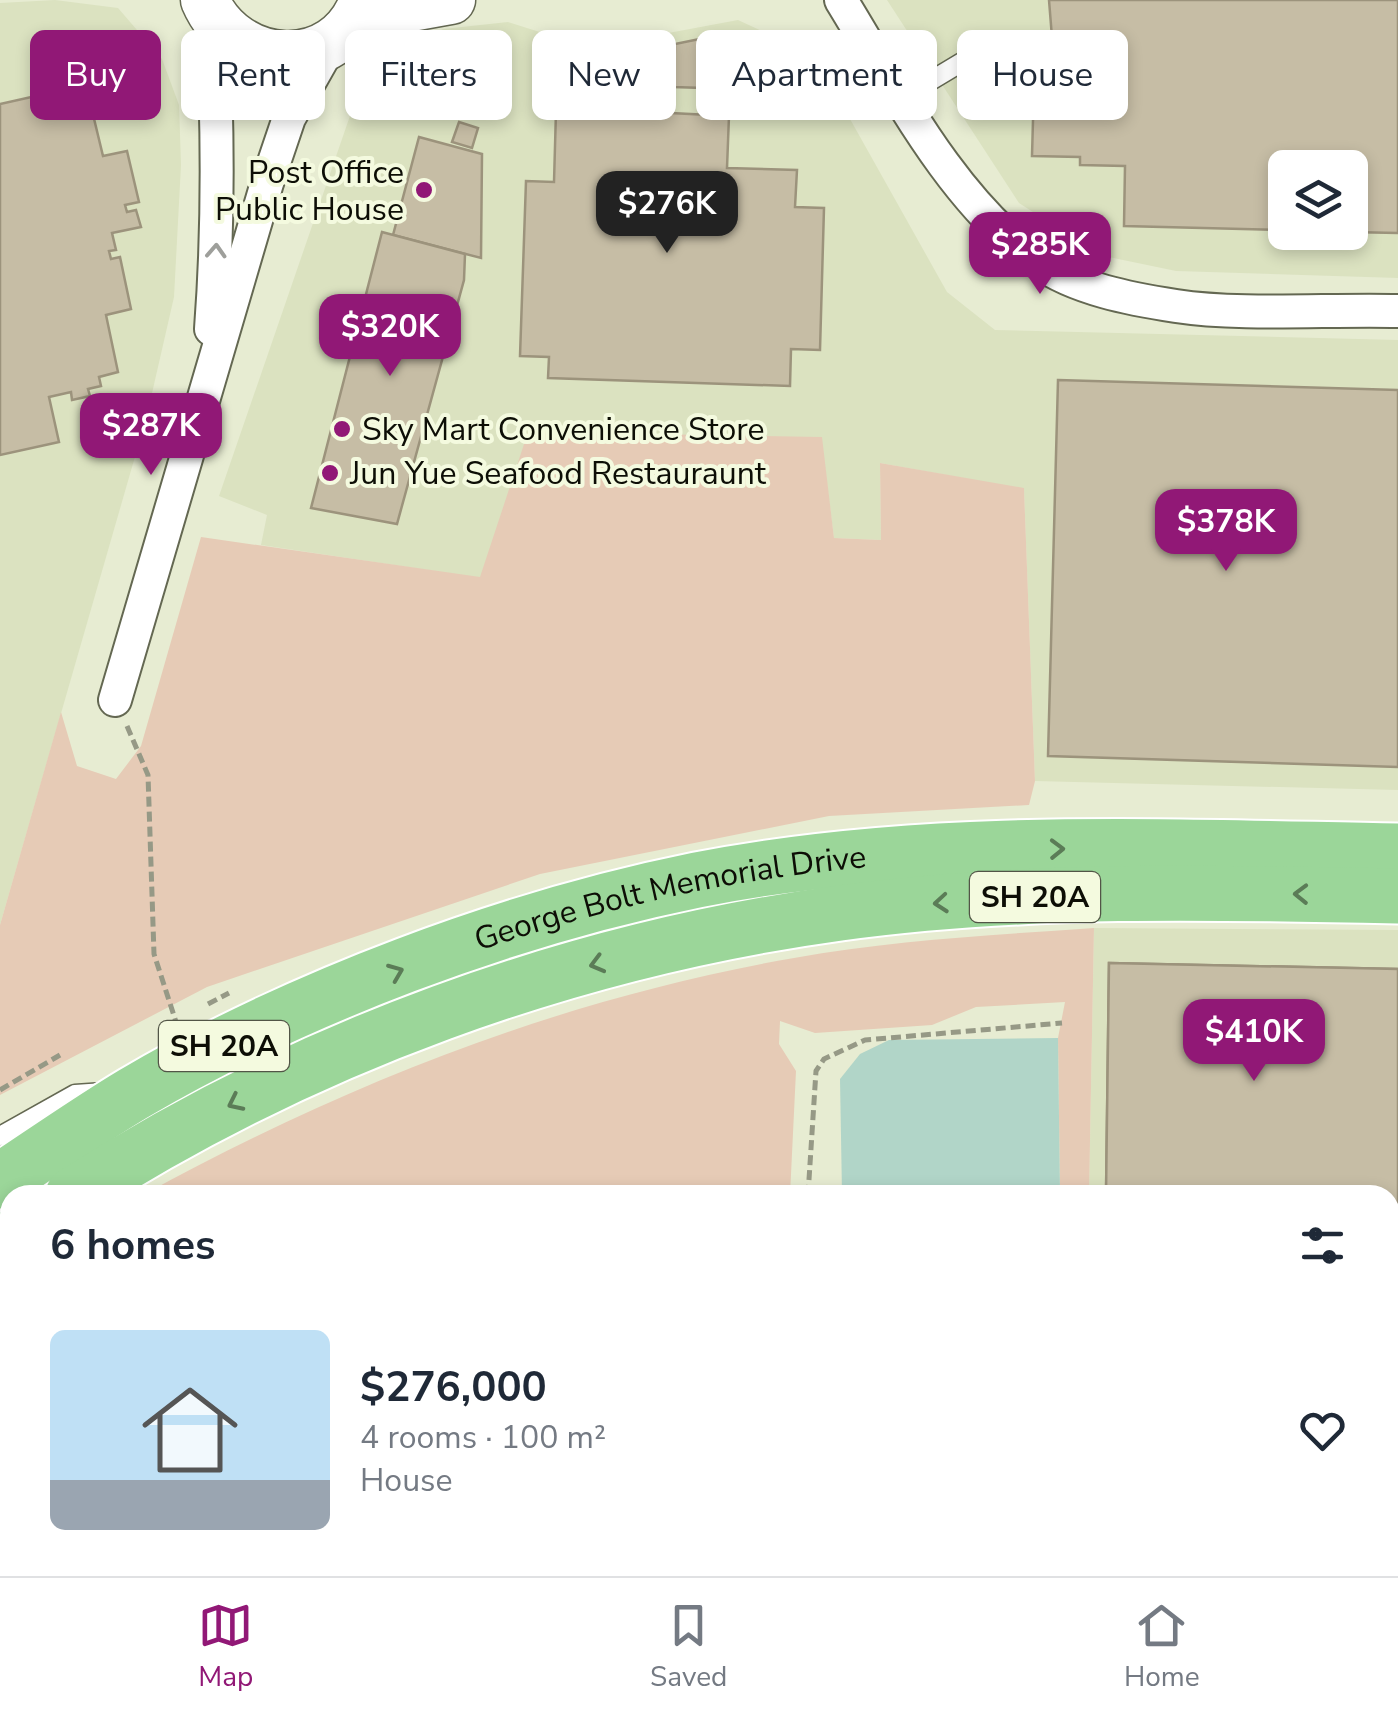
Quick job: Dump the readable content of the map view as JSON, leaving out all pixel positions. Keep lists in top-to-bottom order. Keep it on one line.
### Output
{"streets":{"highway":["SH 20A","George Bolt Memorial Drive"]},"places":["Post Office Public House","Sky Mart Convenience Store","Jun Yue Seafood Restauraunt"],"page":{"chip":["Buy","Rent","Filters","New","Apartment","House"],"price":["$276K","$285K","$320K","$287K","$378K","$410K"],"heading":"6 homes","list":[{"name":"$276,000","note":"4 rooms · 100 m² · House"}],"tabs":["Map","Saved","Home"]}}
